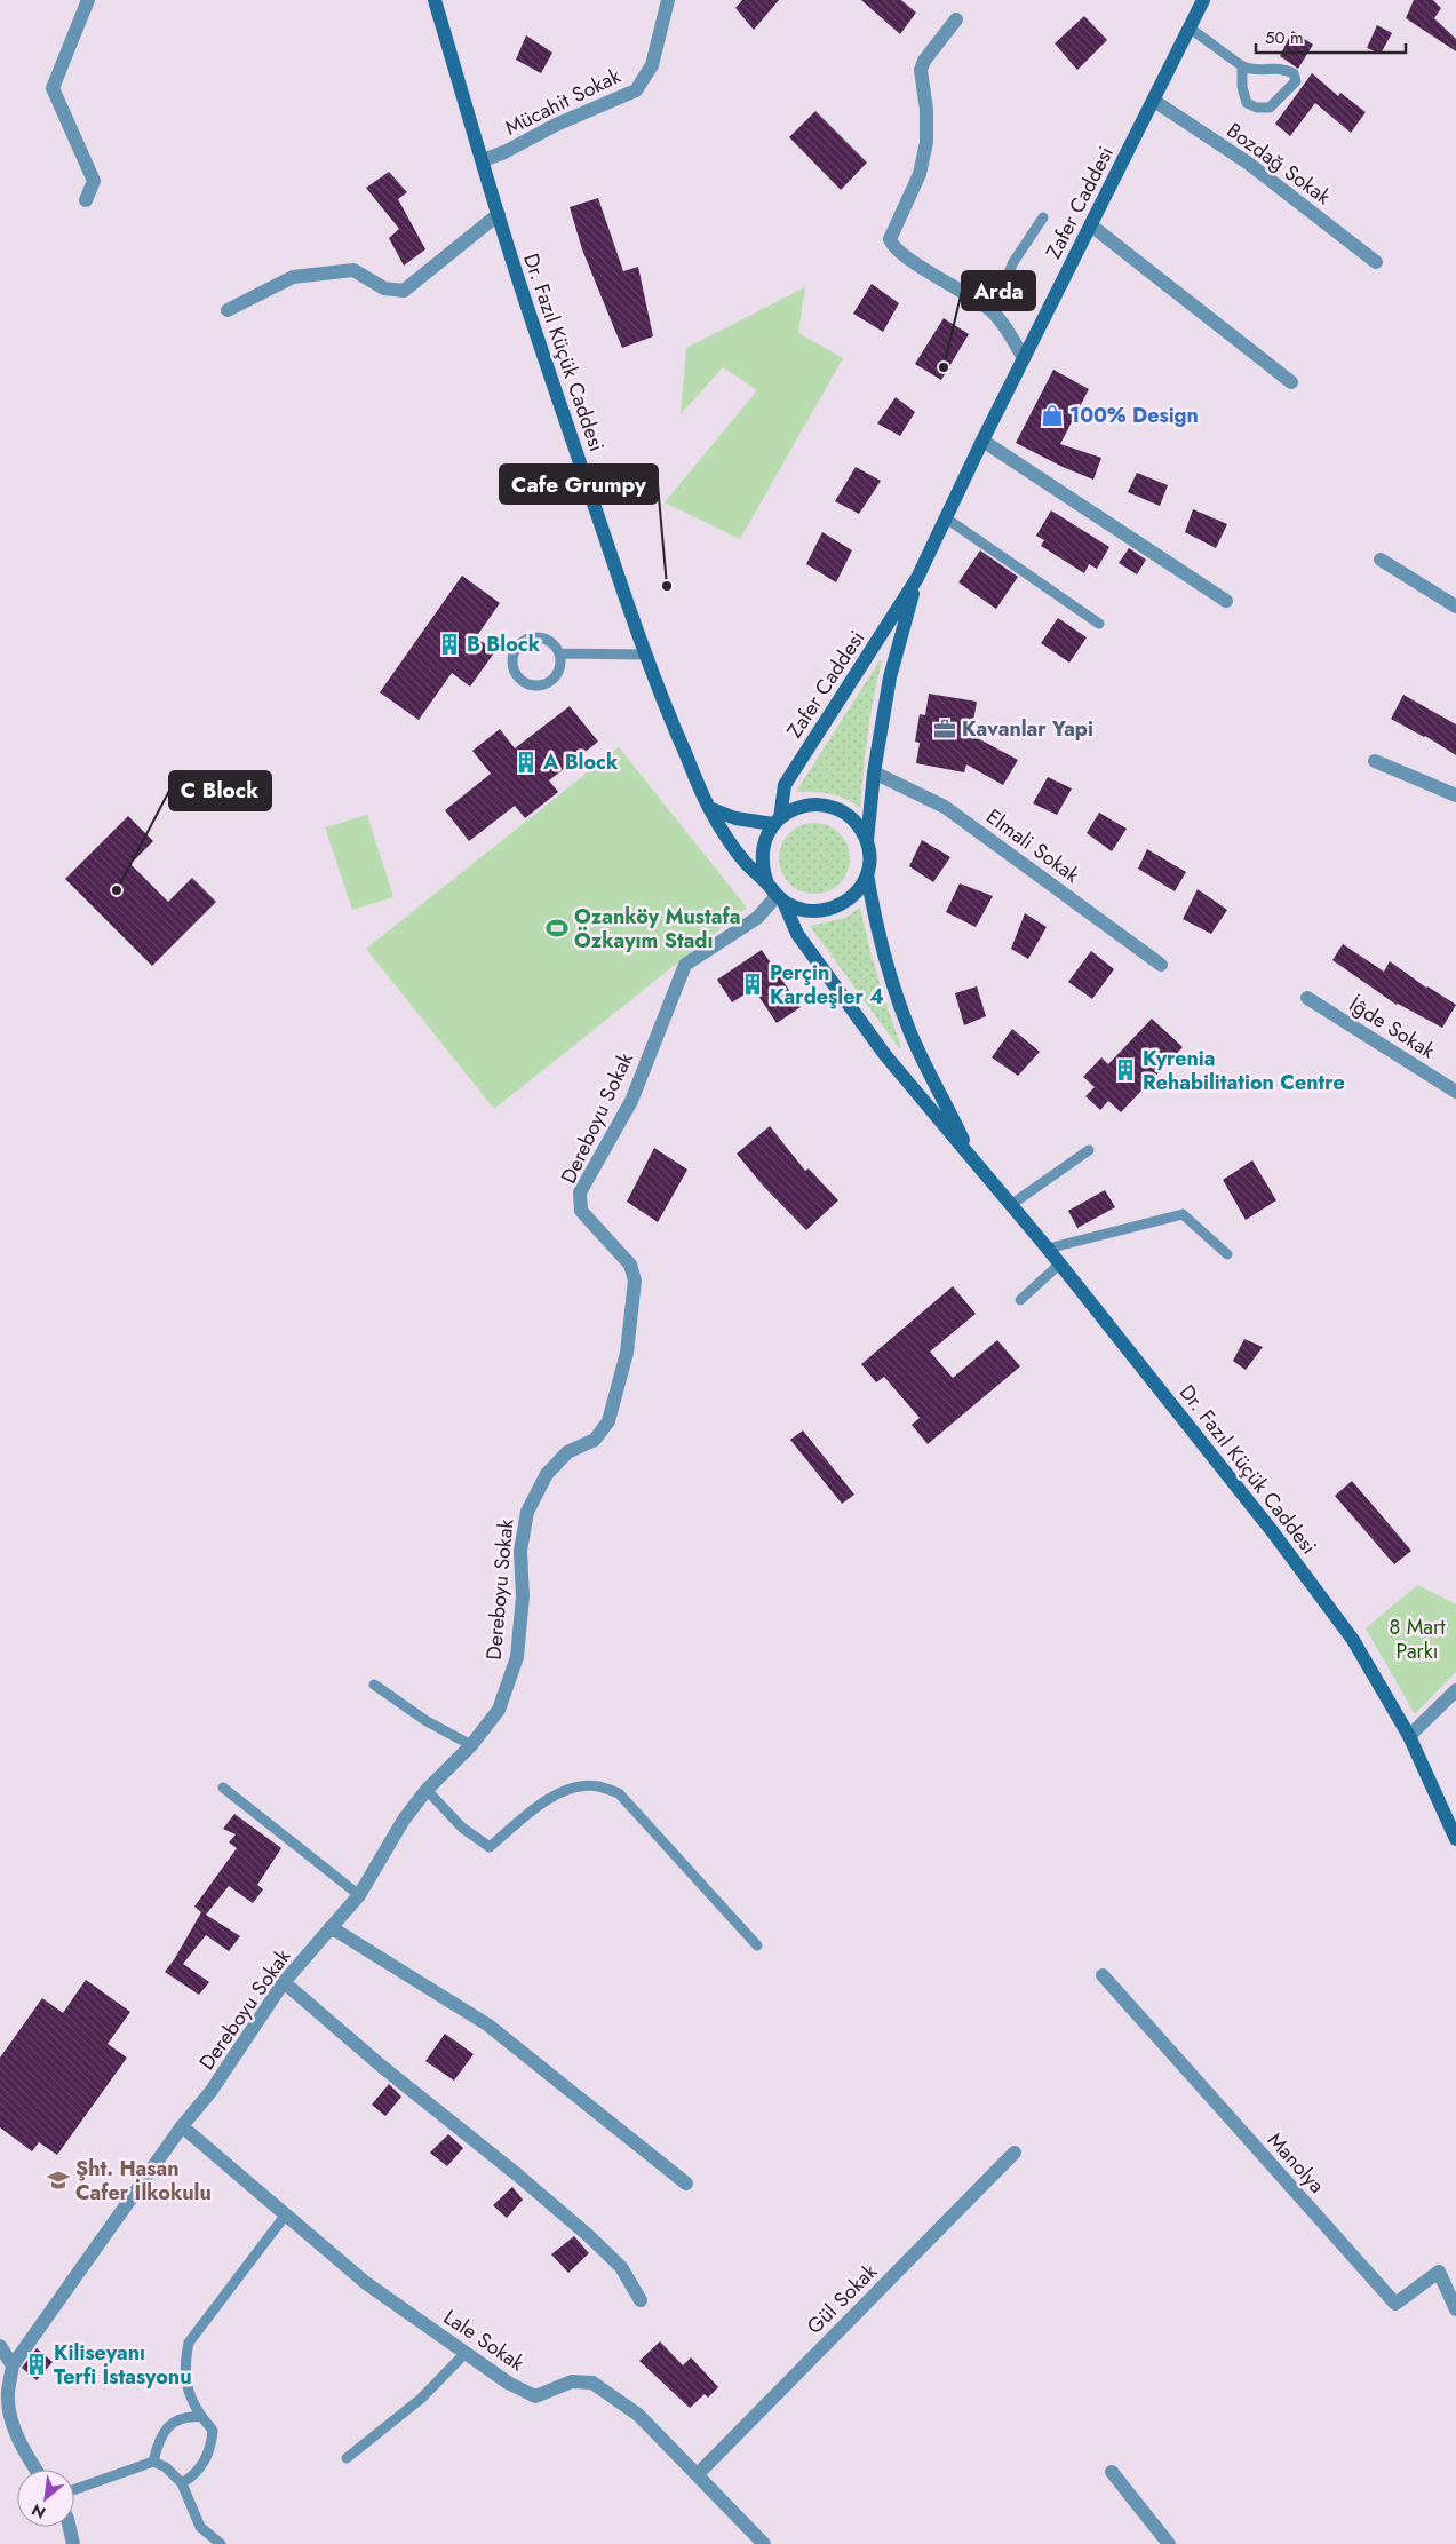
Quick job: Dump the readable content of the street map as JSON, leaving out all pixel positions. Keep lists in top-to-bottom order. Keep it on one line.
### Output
{"streets":{"street":["Mücahit Sokak","Bozdağ Sokak","Zafer Caddesi","Dr. Fazıl Küçük Caddesi","Elmali Sokak","İĝde Sokak","Dereboyu Sokak","Manolya","Gül Sokak","Lale Sokak"]},"crossings":[["Mücahit Sokak","Dr. Fazıl Küçük Caddesi"],["Bozdağ Sokak","Zafer Caddesi"],["Zafer Caddesi","Dr. Fazıl Küçük Caddesi"],["Zafer Caddesi","Elmali Sokak"],["Zafer Caddesi","Dereboyu Sokak"],["Dr. Fazıl Küçük Caddesi","Dereboyu Sokak"],["Dereboyu Sokak","Lale Sokak"],["Gül Sokak","Lale Sokak"]],"parks":["8 Mart Parkı"],"places":{"other":["Arda","Cafe Grumpy","C Block"],"shop":["100% Design"],"building":["B Block","A Block","Perçin Kardeşler 4","Kyrenia Rehabilitation Centre","Kiliseyanı Terfi İstasyonu"],"office":["Kavanlar Yapi"],"sports":["Ozanköy Mustafa Özkayım Stadı"],"school or university":["Şht. Hasan Cafer İlkokulu"]},"scale_bar":"50 m","north":"bottom left"}
